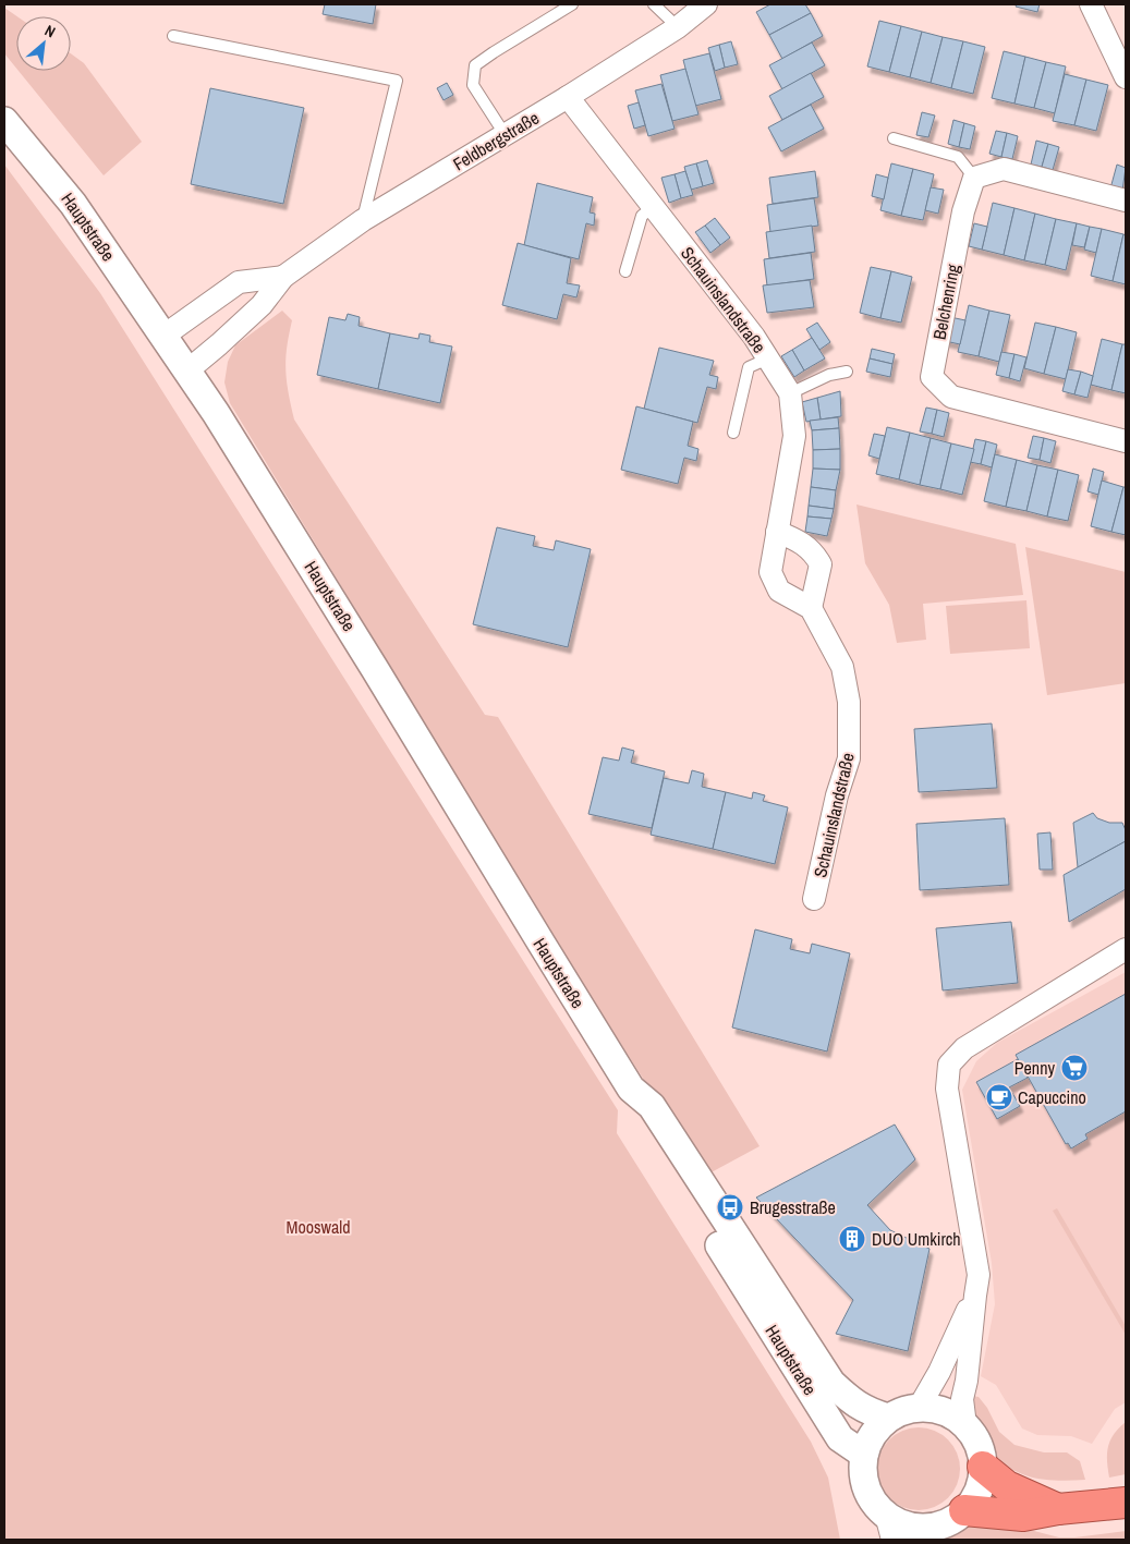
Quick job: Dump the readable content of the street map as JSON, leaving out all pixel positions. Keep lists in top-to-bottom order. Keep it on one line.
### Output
{"streets":{"street":["Feldbergstraße","Hauptstraße","Schauinslandstraße","Belchenring"]},"crossings":[["Feldbergstraße","Hauptstraße"],["Feldbergstraße","Schauinslandstraße"]],"parks":["Mooswald"],"places":{"supermarket":["Penny"],"cafe":["Capuccino"],"bus stop":["Brugesstraße"],"building":["DUO Umkirch"]},"north":"top right"}
